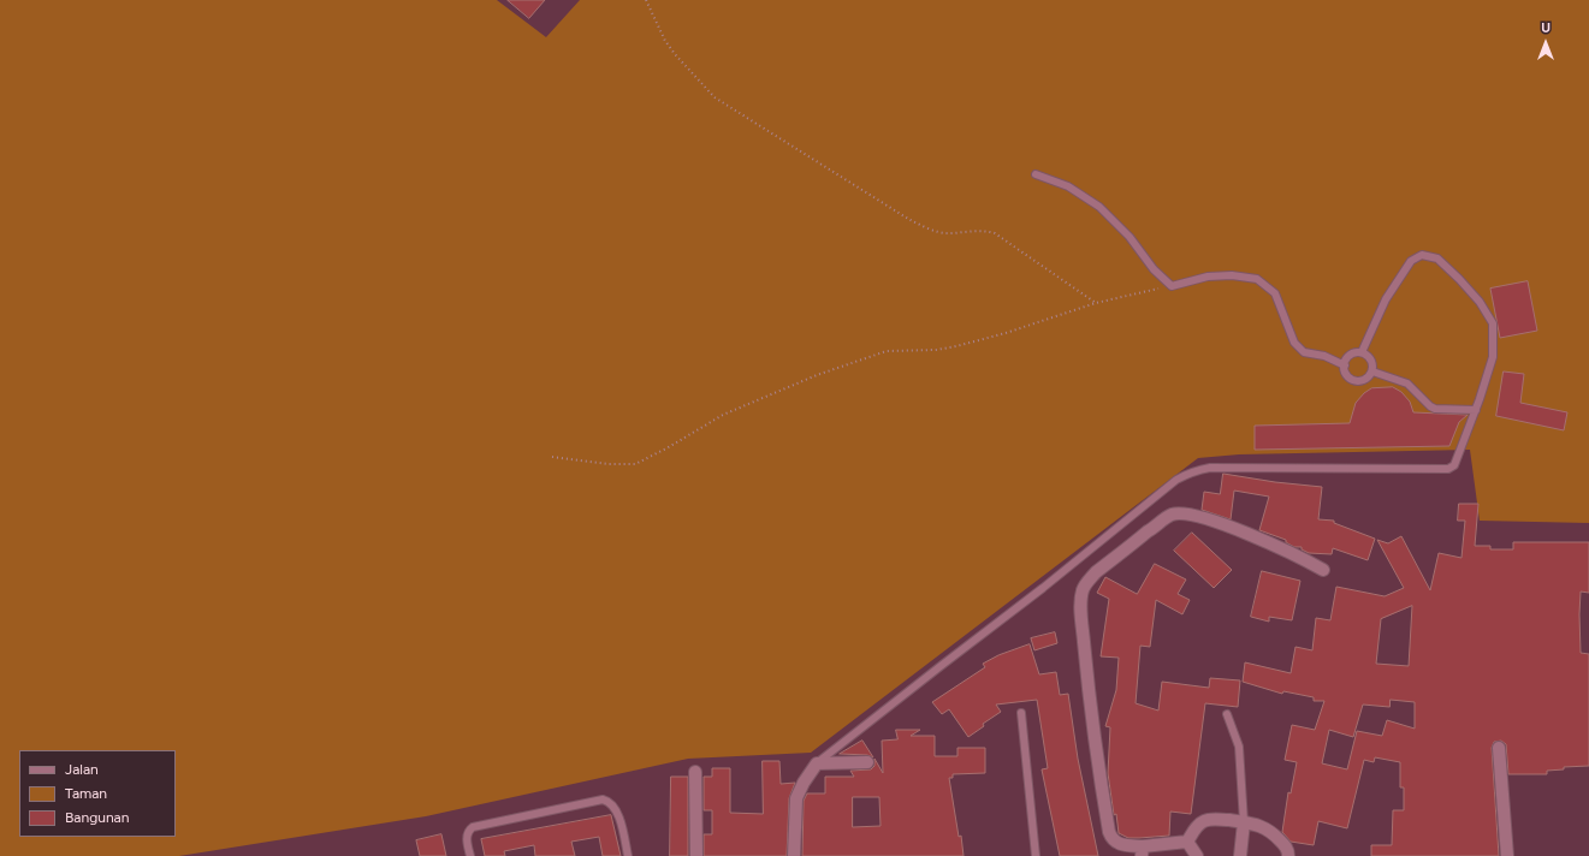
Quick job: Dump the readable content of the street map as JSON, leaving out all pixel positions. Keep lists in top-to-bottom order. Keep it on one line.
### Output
{"legend":["Jalan","Taman","Bangunan"],"north":"top"}
